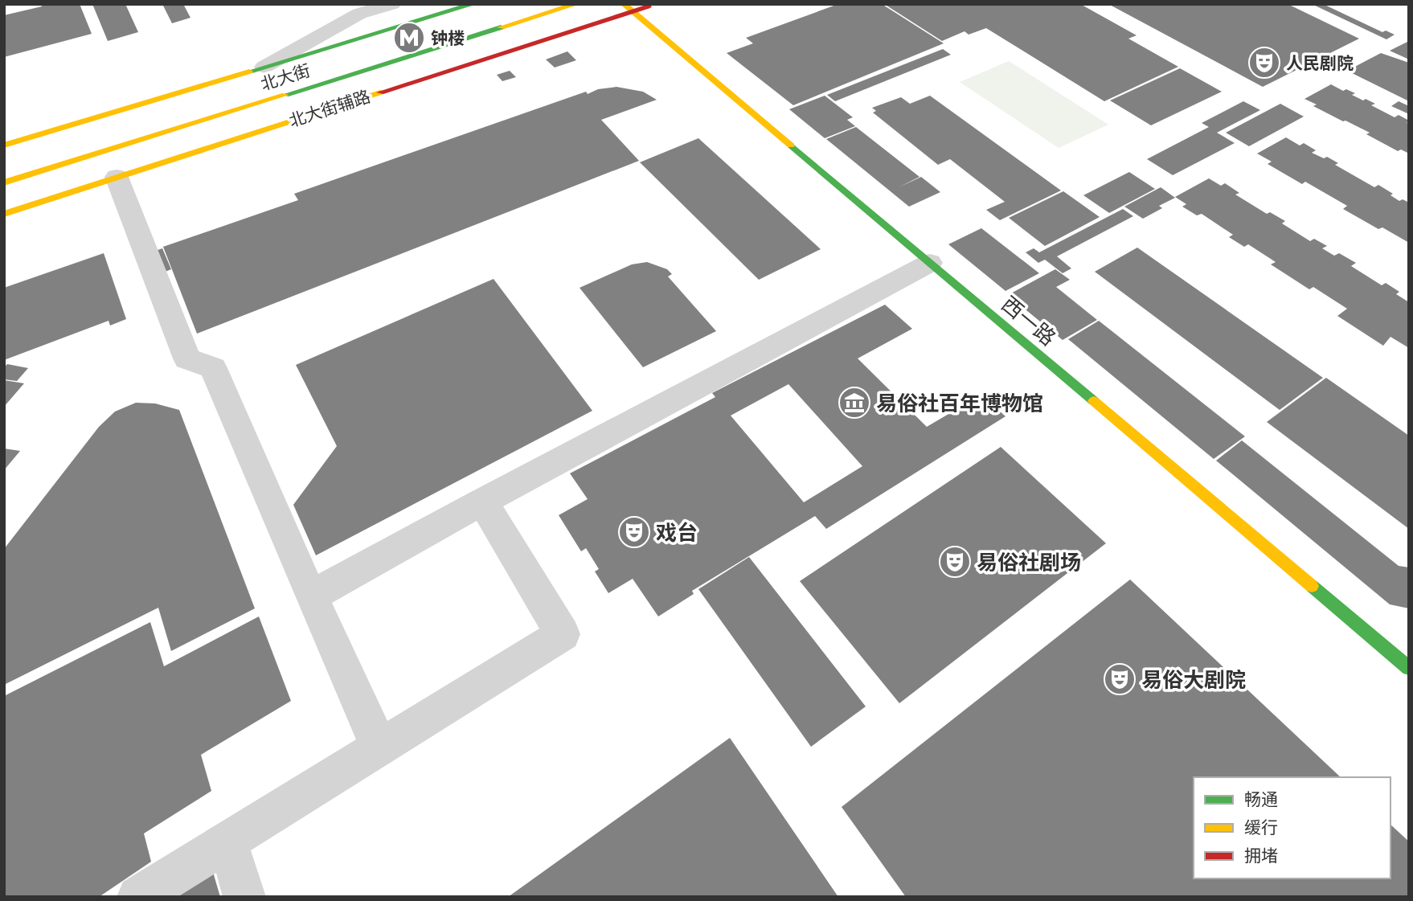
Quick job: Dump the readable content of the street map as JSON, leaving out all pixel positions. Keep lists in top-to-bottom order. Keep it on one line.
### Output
{"streets":{"street":["北大街","北大街辅路","西一路"]},"crossings":[["北大街辅路","西一路"]],"places":{"metro station":["钟楼"],"theatre":["人民剧院","戏台","易俗社剧场","易俗大剧院"],"museum":["易俗社百年博物馆"]},"legend":["畅通","缓行","拥堵"]}
